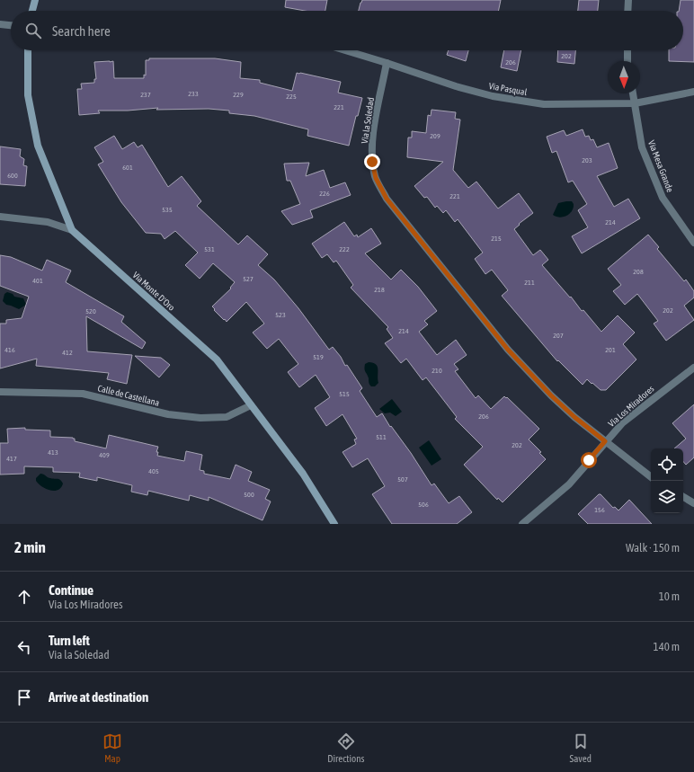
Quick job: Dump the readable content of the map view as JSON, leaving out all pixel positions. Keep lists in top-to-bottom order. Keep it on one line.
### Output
{"streets":{"street":["Via Pasqual","Via la Soledad","Via Mesa Grande","Via Monte D'Oro","Calle de Castellana","Via Los Miradores"]},"crossings":[["Via Pasqual","Via la Soledad"],["Via Pasqual","Via Mesa Grande"],["Via la Soledad","Via Los Miradores"],["Via Monte D'Oro","Calle de Castellana"]],"house_numbers":["202","206","233","237","229","225","221","209","203","601","600","226","221","535","214","215","531","222","208","527","401","211","218","202","520","523","214","207","416","201","412","519","210","515","206","511","202","413","409","417","405","507","500","506","156"],"north":"bottom","page":{"search":"Search here","heading":["2 min","Walk · 150 m"],"list":[["Continue","Via Los Miradores","10 m"],["Turn left","Via la Soledad","140 m"],"Arrive at destination"],"nav":["Map","Directions","Saved"]}}
